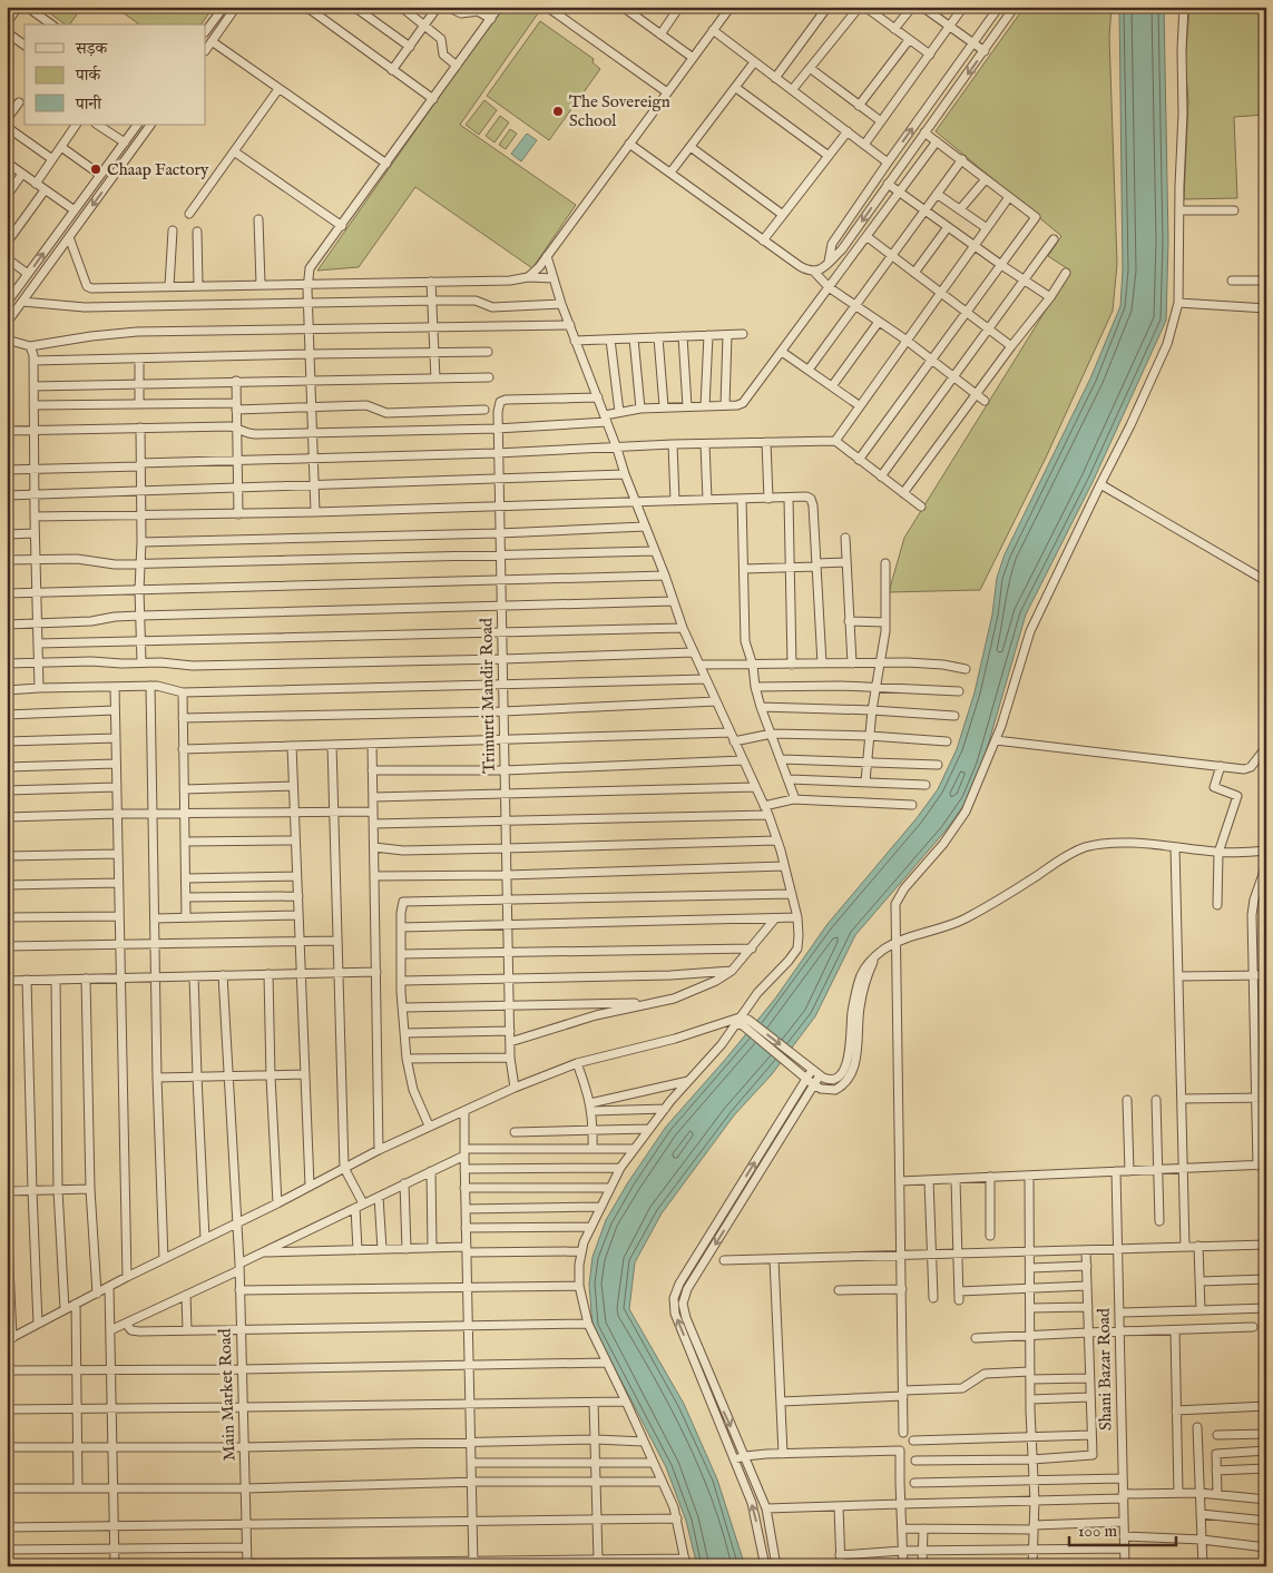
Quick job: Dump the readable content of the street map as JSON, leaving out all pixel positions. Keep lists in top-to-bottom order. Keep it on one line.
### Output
{"streets":{"street":["Trimurti Mandir Road","Shani Bazar Road","Main Market Road"]},"places":["The Sovereign School","Chaap Factory"],"legend":["सड़क","पार्क","पानी"],"scale_bar":"100 m"}
